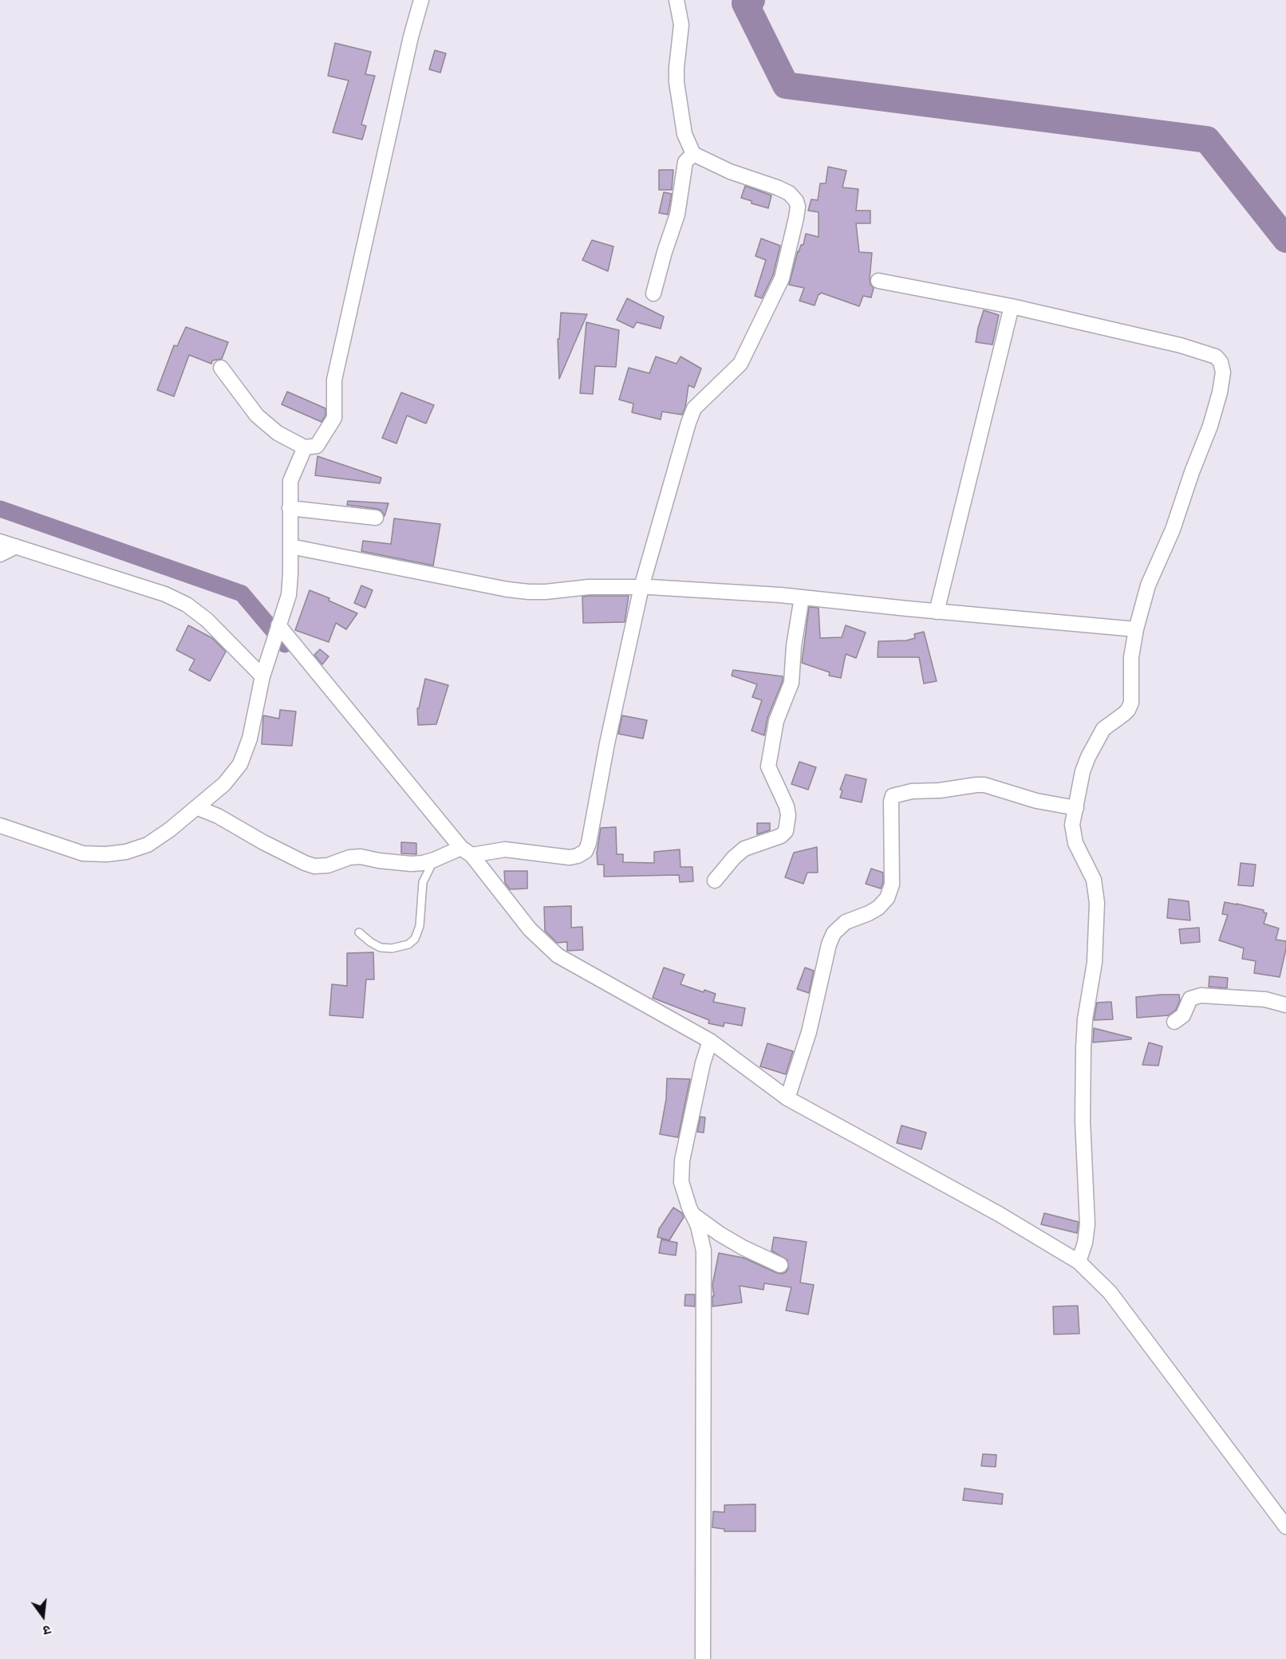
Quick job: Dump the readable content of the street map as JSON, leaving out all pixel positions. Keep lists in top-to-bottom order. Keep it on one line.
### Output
{"north":"bottom"}
